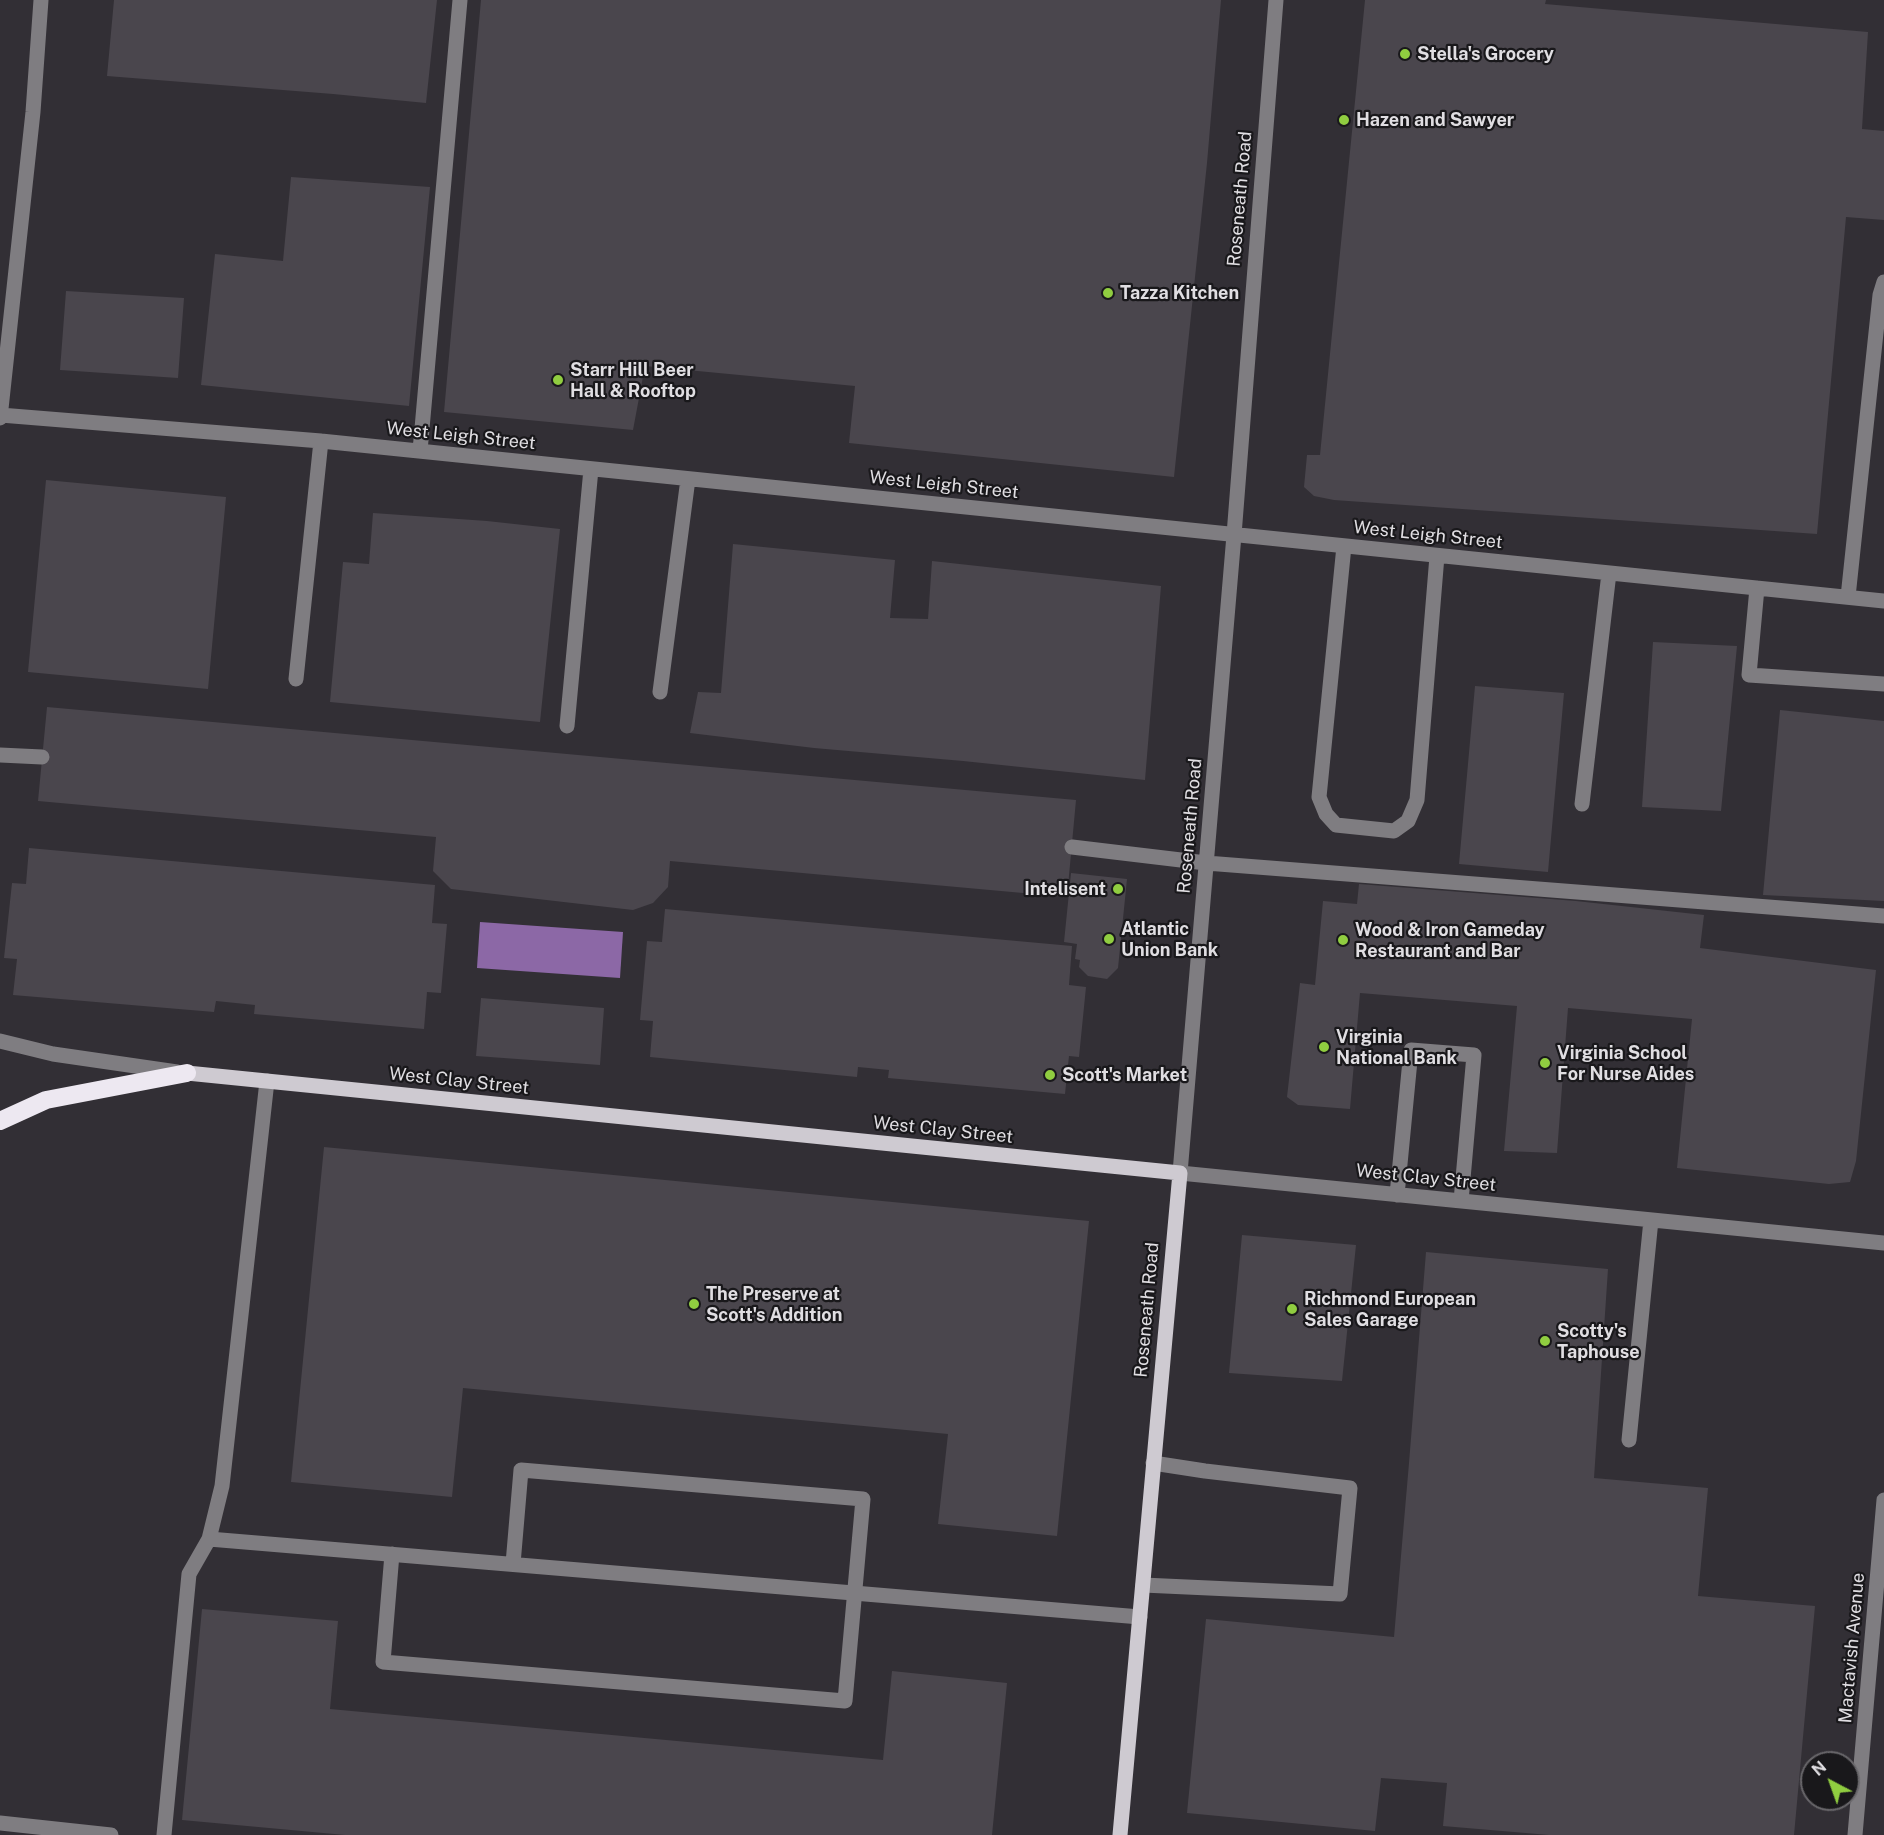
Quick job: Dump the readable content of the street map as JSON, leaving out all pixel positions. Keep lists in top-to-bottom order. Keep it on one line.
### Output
{"streets":{"main road":["Roseneath Road","West Clay Street"],"street":["West Leigh Street","Mactavish Avenue"]},"crossings":[["Roseneath Road","West Leigh Street"],["Roseneath Road","West Clay Street"]],"places":["Stella's Grocery","Hazen and Sawyer","Tazza Kitchen","Starr Hill Beer Hall & Rooftop","Intelisent","Atlantic Union Bank","Wood & Iron Gameday Restaurant and Bar","Virginia National Bank","Virginia School For Nurse Aides","Scott's Market","The Preserve at Scott's Addition","Richmond European Sales Garage","Scotty's Taphouse"],"north":"top left"}
